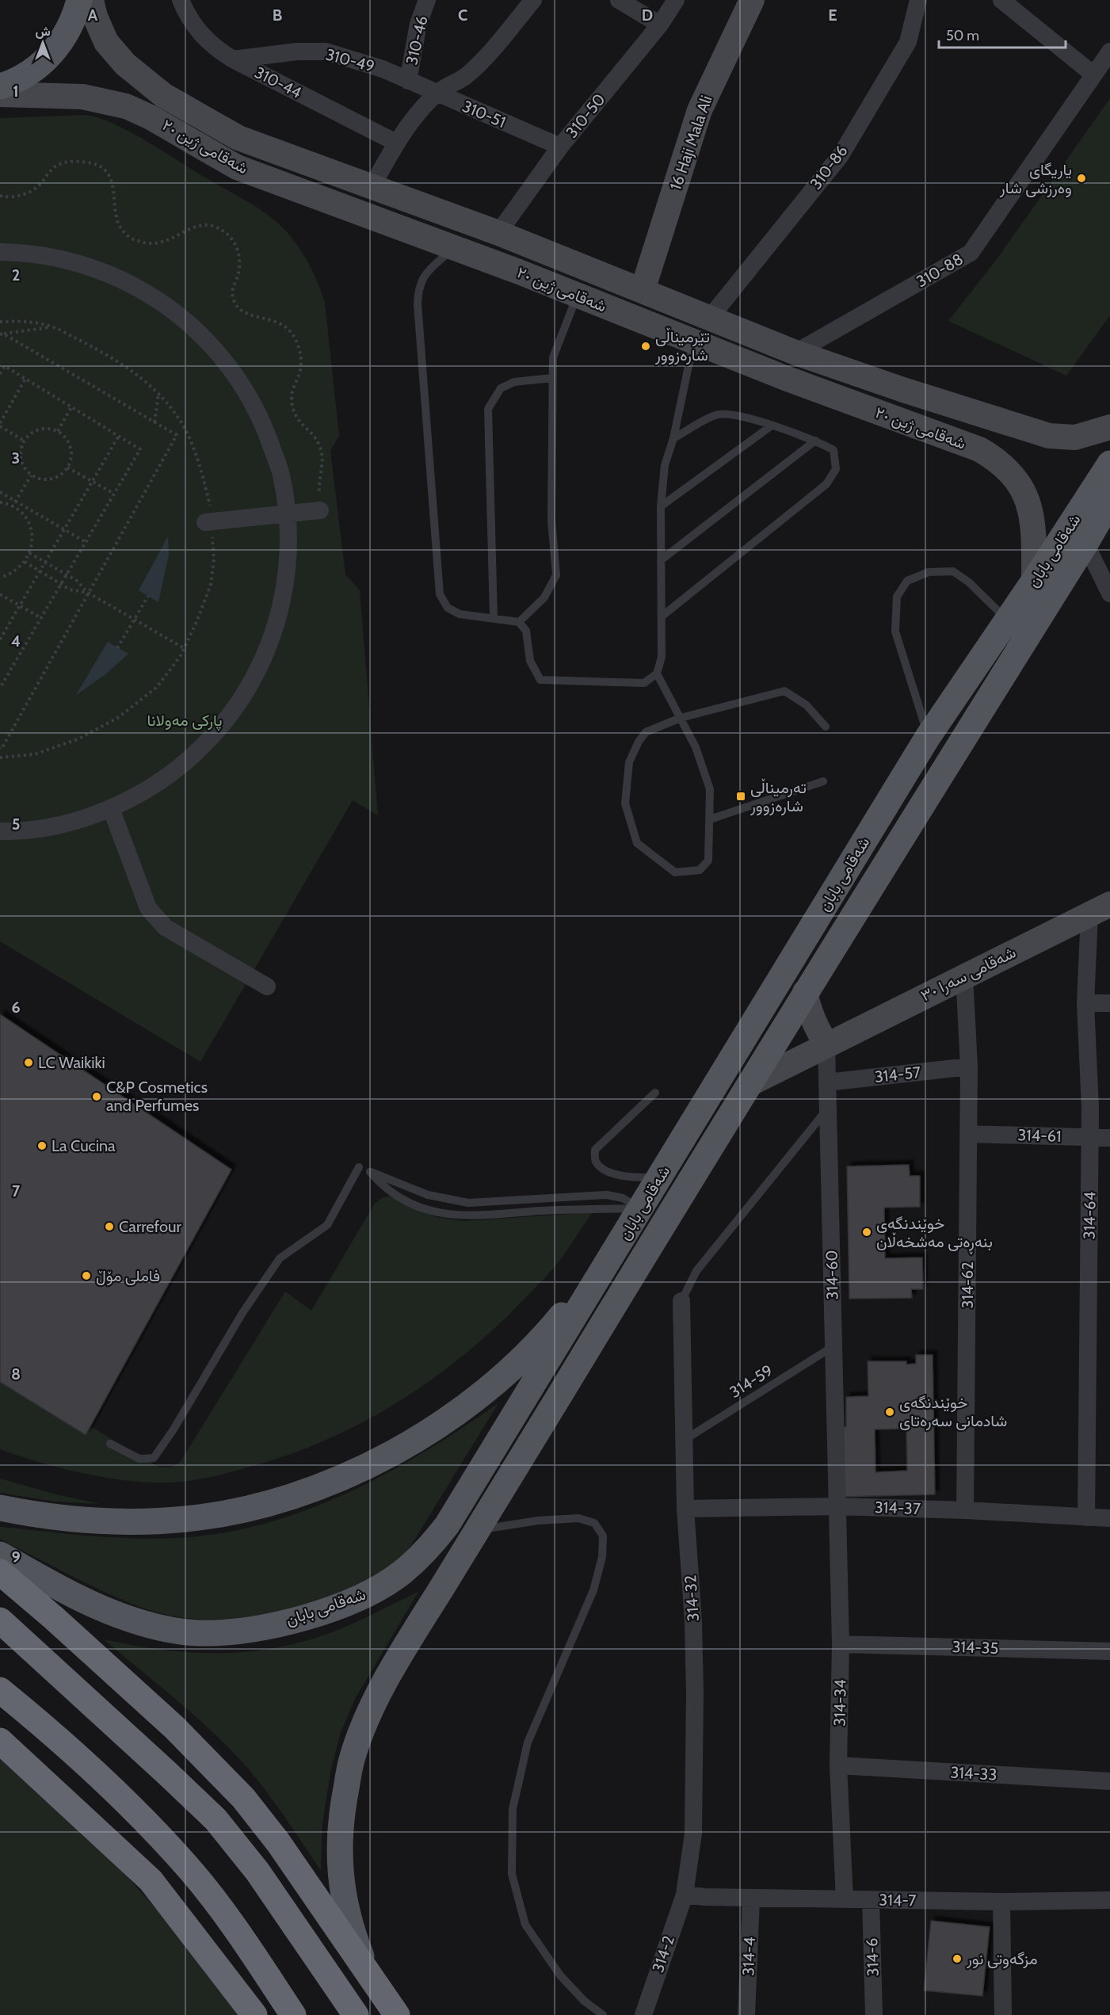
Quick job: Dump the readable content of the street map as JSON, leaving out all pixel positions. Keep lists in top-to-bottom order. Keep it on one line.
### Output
{"streets":{"main road":["16 Haji Mala Ali","شەقامی ژین ٢٠","شەقامی بابان","شەقامی سەرا ٣٠"],"street":["310-46","310-49","310-44","310-51","310-50","310-86","310-88","314-57","314-61","314-64","314-60","314-62","314-37","314-32","314-35","314-34","314-33","314-7","314-2","314-4","314-6"],"lane":["314-59"]},"crossings":[["310-46","310-49"],["310-46","310-51"],["310-49","310-44"],["310-49","310-51"],["310-51","310-50"],["310-50","شەقامی ژین ٢٠"],["16 Haji Mala Ali","شەقامی ژین ٢٠"],["شەقامی ژین ٢٠","310-86"],["شەقامی ژین ٢٠","310-88"],["شەقامی ژین ٢٠","شەقامی بابان"],["شەقامی سەرا ٣٠","314-64"],["شەقامی سەرا ٣٠","314-60"],["شەقامی سەرا ٣٠","314-62"],["314-57","314-60"],["314-57","314-62"],["314-61","314-64"],["314-61","314-62"],["314-64","314-37"],["314-60","314-59"],["314-60","314-37"],["314-60","314-34"],["314-62","314-37"],["314-59","314-32"],["314-37","314-32"],["314-37","314-34"],["314-32","314-7"],["314-32","314-2"],["314-35","314-34"],["314-34","314-33"],["314-34","314-7"],["314-7","314-2"],["314-7","314-4"],["314-7","314-6"]],"parks":["پارکی مەولانا"],"places":{"other":["یاریگای وەرزشی شار","تێرمیناڵی شارەزوور","LC Waikiki","C&P Cosmetics and Perfumes","La Cucina","Carrefour","خوێندنگەی بنەڕەتی مەشخەڵان","فاملی مۆڵ","خوێندنگەی شادمانی سەرەتای","مزگەوتی نور"],"transit":["تەرمیناڵی شارەزوور"]},"scale_bar":"50 m","north":"top","grid":{"columns":["A","B","C","D","E"],"rows":["1","2","3","4","5","6","7","8","9"]}}
